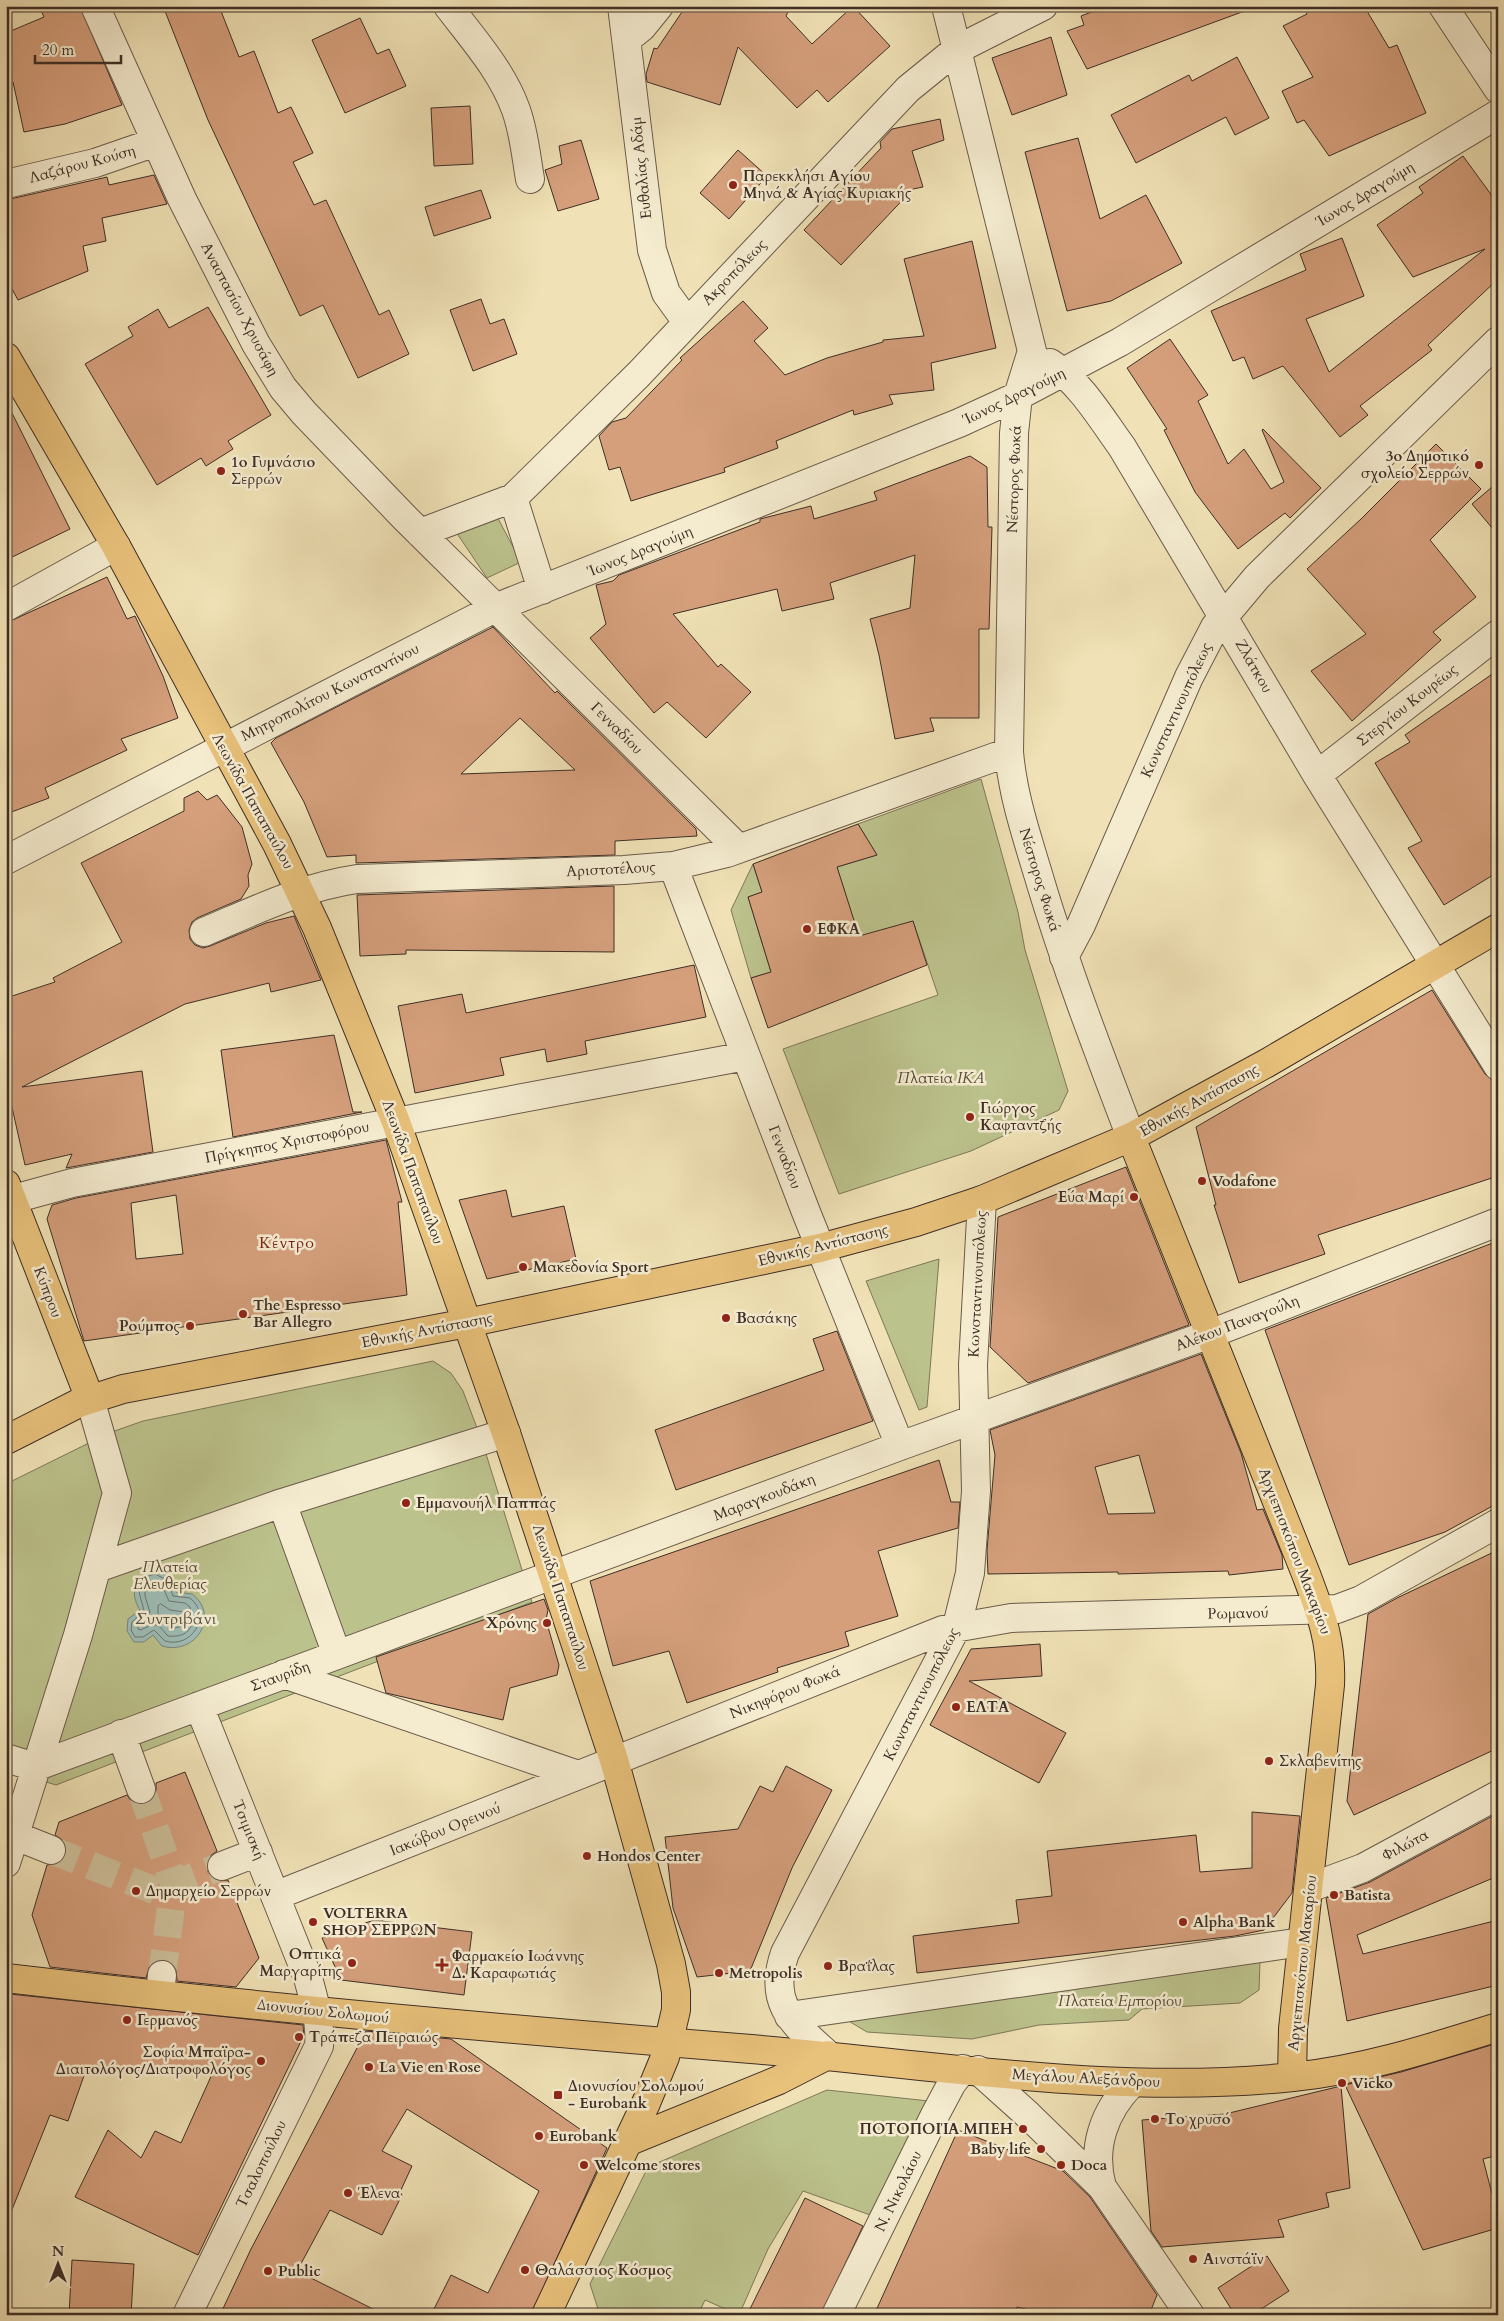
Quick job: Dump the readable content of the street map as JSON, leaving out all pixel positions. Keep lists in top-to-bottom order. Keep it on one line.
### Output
{"streets":{"main road":["Λεωνίδα Παπαπαύλου","Εθνικής Αντίστασης","Κύπρου","Αρχιεπισκόπου Μακαρίου","Διονυσίου Σολωμού","Μεγάλου Αλεξάνδρου"],"street":["Λαζάρου Κούση","Ευθαλίας Αδάμ","Ίωνος Δραγούμη","Ακροπόλεως","Αναστασίου Χρυσάφη","Νέστορος Φωκά","Ζλάτκου","Μητροπολίτου Κωνσταντίνου","Στεργίου Κουρέως","Κωνσταντινουπόλεως","Γενναδίου","Αριστοτέλους","Πρίγκηπος Χριστοφόρου","Αλέκου Παναγούλη","Μαραγκουδάκη","Ρωμανού","Σταυρίδη","Νικηφόρου Φωκά","Ιακώβου Ορεινού","Τσιμισκή","Φιλώτα","Τσαλοπούλου","Ν. Νικολάου"]},"crossings":[["Λαζάρου Κούση","Αναστασίου Χρυσάφη"],["Ευθαλίας Αδάμ","Ακροπόλεως"],["Ίωνος Δραγούμη","Αναστασίου Χρυσάφη"],["Ίωνος Δραγούμη","Νέστορος Φωκά"],["Ίωνος Δραγούμη","Ζλάτκου"],["Ίωνος Δραγούμη","Μητροπολίτου Κωνσταντίνου"],["Ίωνος Δραγούμη","Γενναδίου"],["Αναστασίου Χρυσάφη","Μητροπολίτου Κωνσταντίνου"],["Αναστασίου Χρυσάφη","Γενναδίου"],["Νέστορος Φωκά","Ζλάτκου"],["Νέστορος Φωκά","Κωνσταντινουπόλεως"],["Νέστορος Φωκά","Αριστοτέλους"],["Ζλάτκου","Στεργίου Κουρέως"],["Ζλάτκου","Κωνσταντινουπόλεως"],["Ζλάτκου","Εθνικής Αντίστασης"],["Μητροπολίτου Κωνσταντίνου","Γενναδίου"],["Μητροπολίτου Κωνσταντίνου","Λεωνίδα Παπαπαύλου"],["Κωνσταντινουπόλεως","Εθνικής Αντίστασης"],["Κωνσταντινουπόλεως","Αλέκου Παναγούλη"],["Κωνσταντινουπόλεως","Μαραγκουδάκη"],["Κωνσταντινουπόλεως","Ρωμανού"],["Κωνσταντινουπόλεως","Νικηφόρου Φωκά"],["Κωνσταντινουπόλεως","Μεγάλου Αλεξάνδρου"],["Γενναδίου","Αριστοτέλους"],["Γενναδίου","Εθνικής Αντίστασης"],["Γενναδίου","Πρίγκηπος Χριστοφόρου"],["Γενναδίου","Μαραγκουδάκη"],["Λεωνίδα Παπαπαύλου","Αριστοτέλους"],["Λεωνίδα Παπαπαύλου","Εθνικής Αντίστασης"],["Λεωνίδα Παπαπαύλου","Πρίγκηπος Χριστοφόρου"],["Λεωνίδα Παπαπαύλου","Μαραγκουδάκη"],["Λεωνίδα Παπαπαύλου","Σταυρίδη"],["Λεωνίδα Παπαπαύλου","Νικηφόρου Φωκά"],["Λεωνίδα Παπαπαύλου","Ιακώβου Ορεινού"],["Λεωνίδα Παπαπαύλου","Διονυσίου Σολωμού"],["Λεωνίδα Παπαπαύλου","Μεγάλου Αλεξάνδρου"],["Εθνικής Αντίστασης","Κύπρου"],["Εθνικής Αντίστασης","Αρχιεπισκόπου Μακαρίου"],["Πρίγκηπος Χριστοφόρου","Κύπρου"],["Αλέκου Παναγούλη","Μαραγκουδάκη"],["Αλέκου Παναγούλη","Αρχιεπισκόπου Μακαρίου"],["Μαραγκουδάκη","Σταυρίδη"],["Αρχιεπισκόπου Μακαρίου","Ρωμανού"],["Αρχιεπισκόπου Μακαρίου","Φιλώτα"],["Αρχιεπισκόπου Μακαρίου","Μεγάλου Αλεξάνδρου"],["Ρωμανού","Νικηφόρου Φωκά"],["Σταυρίδη","Τσιμισκή"],["Νικηφόρου Φωκά","Ιακώβου Ορεινού"],["Ιακώβου Ορεινού","Τσιμισκή"],["Τσιμισκή","Διονυσίου Σολωμού"],["Τσιμισκή","Τσαλοπούλου"],["Διονυσίου Σολωμού","Μεγάλου Αλεξάνδρου"],["Διονυσίου Σολωμού","Τσαλοπούλου"],["Μεγάλου Αλεξάνδρου","Ν. Νικολάου"]],"districts":["Κέντρο"],"water":["Συντριβάνι"],"parks":["Πλατεία ΙΚΑ","Πλατεία Ελευθερίας","Πλατεία Εμπορίου"],"places":{"other":["Παρεκκλήσι Αγίου Μηνά & Αγίας Κυριακής","3ο Δημοτικό σχολείο Σερρών","1ο Γυμνάσιο Σερρών","ΕΦΚΑ","Γιώργος Καφταντζής","Vodafone","Εύα Μαρί","Μακεδονία Sport","The Espresso Bar Allegro","Βασάκης","Ρούμπος","Εμμανουήλ Παππάς","Χρόνης","ΕΛΤΑ","Σκλαβενίτης","Hondos Center","Δημαρχείο Σερρών","Batista","VOLTERRA SHOP ΣΕΡΡΩΝ","Alpha Bank","Οπτικά Μαργαρίτης","Βραΐλας","Metropolis","Γερμανός","Τράπεζα Πειραιώς","Σοφία Μπαϊρα- Διαιτολόγος/Διατροφολόγος","La Vie en Rose","Vicko","Το χρυσό","ΠΟΤΟΠΟΙΊΑ ΜΠΕΗ","Eurobank","Baby life","Welcome stores","Doca","Έλενα","Αινστάϊν","Θαλάσσιος Κόσμος","Public"],"health":["Φαρμακείο Ιωάννης Δ. Καραφωτιάς"],"transit":["Διονυσίου Σολωμού - Eurobank"]},"scale_bar":"20 m","north":"top"}
